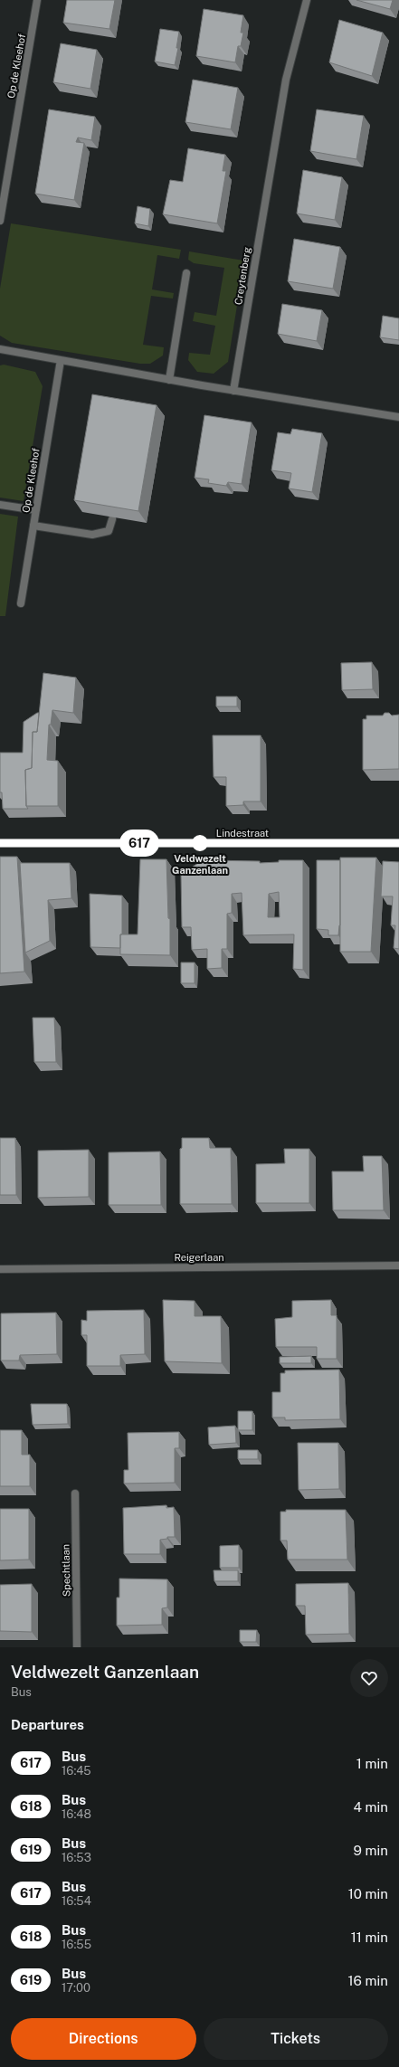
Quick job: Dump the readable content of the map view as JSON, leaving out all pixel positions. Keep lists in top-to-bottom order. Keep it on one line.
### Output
{"streets":{"street":["Op de Kleehof","Creytenberg","Lindestraat","Reigerlaan","Spechtlaan"]},"places":["Veldwezelt Ganzenlaan"],"lines":["bus line 617"],"page":{"on_map":"617","heading":[["Veldwezelt Ganzenlaan","Bus"],"Departures"],"list":[{"mark":"617","name":"Bus","note":"16:45","value":"1 min"},{"mark":"618","name":"Bus","note":"16:48","value":"4 min"},{"mark":"619","name":"Bus","note":"16:53","value":"9 min"},{"mark":"617","name":"Bus","note":"16:54","value":"10 min"},{"mark":"618","name":"Bus","note":"16:55","value":"11 min"},{"mark":"619","name":"Bus","note":"17:00","value":"16 min"}],"buttons":["Directions","Tickets"]}}
